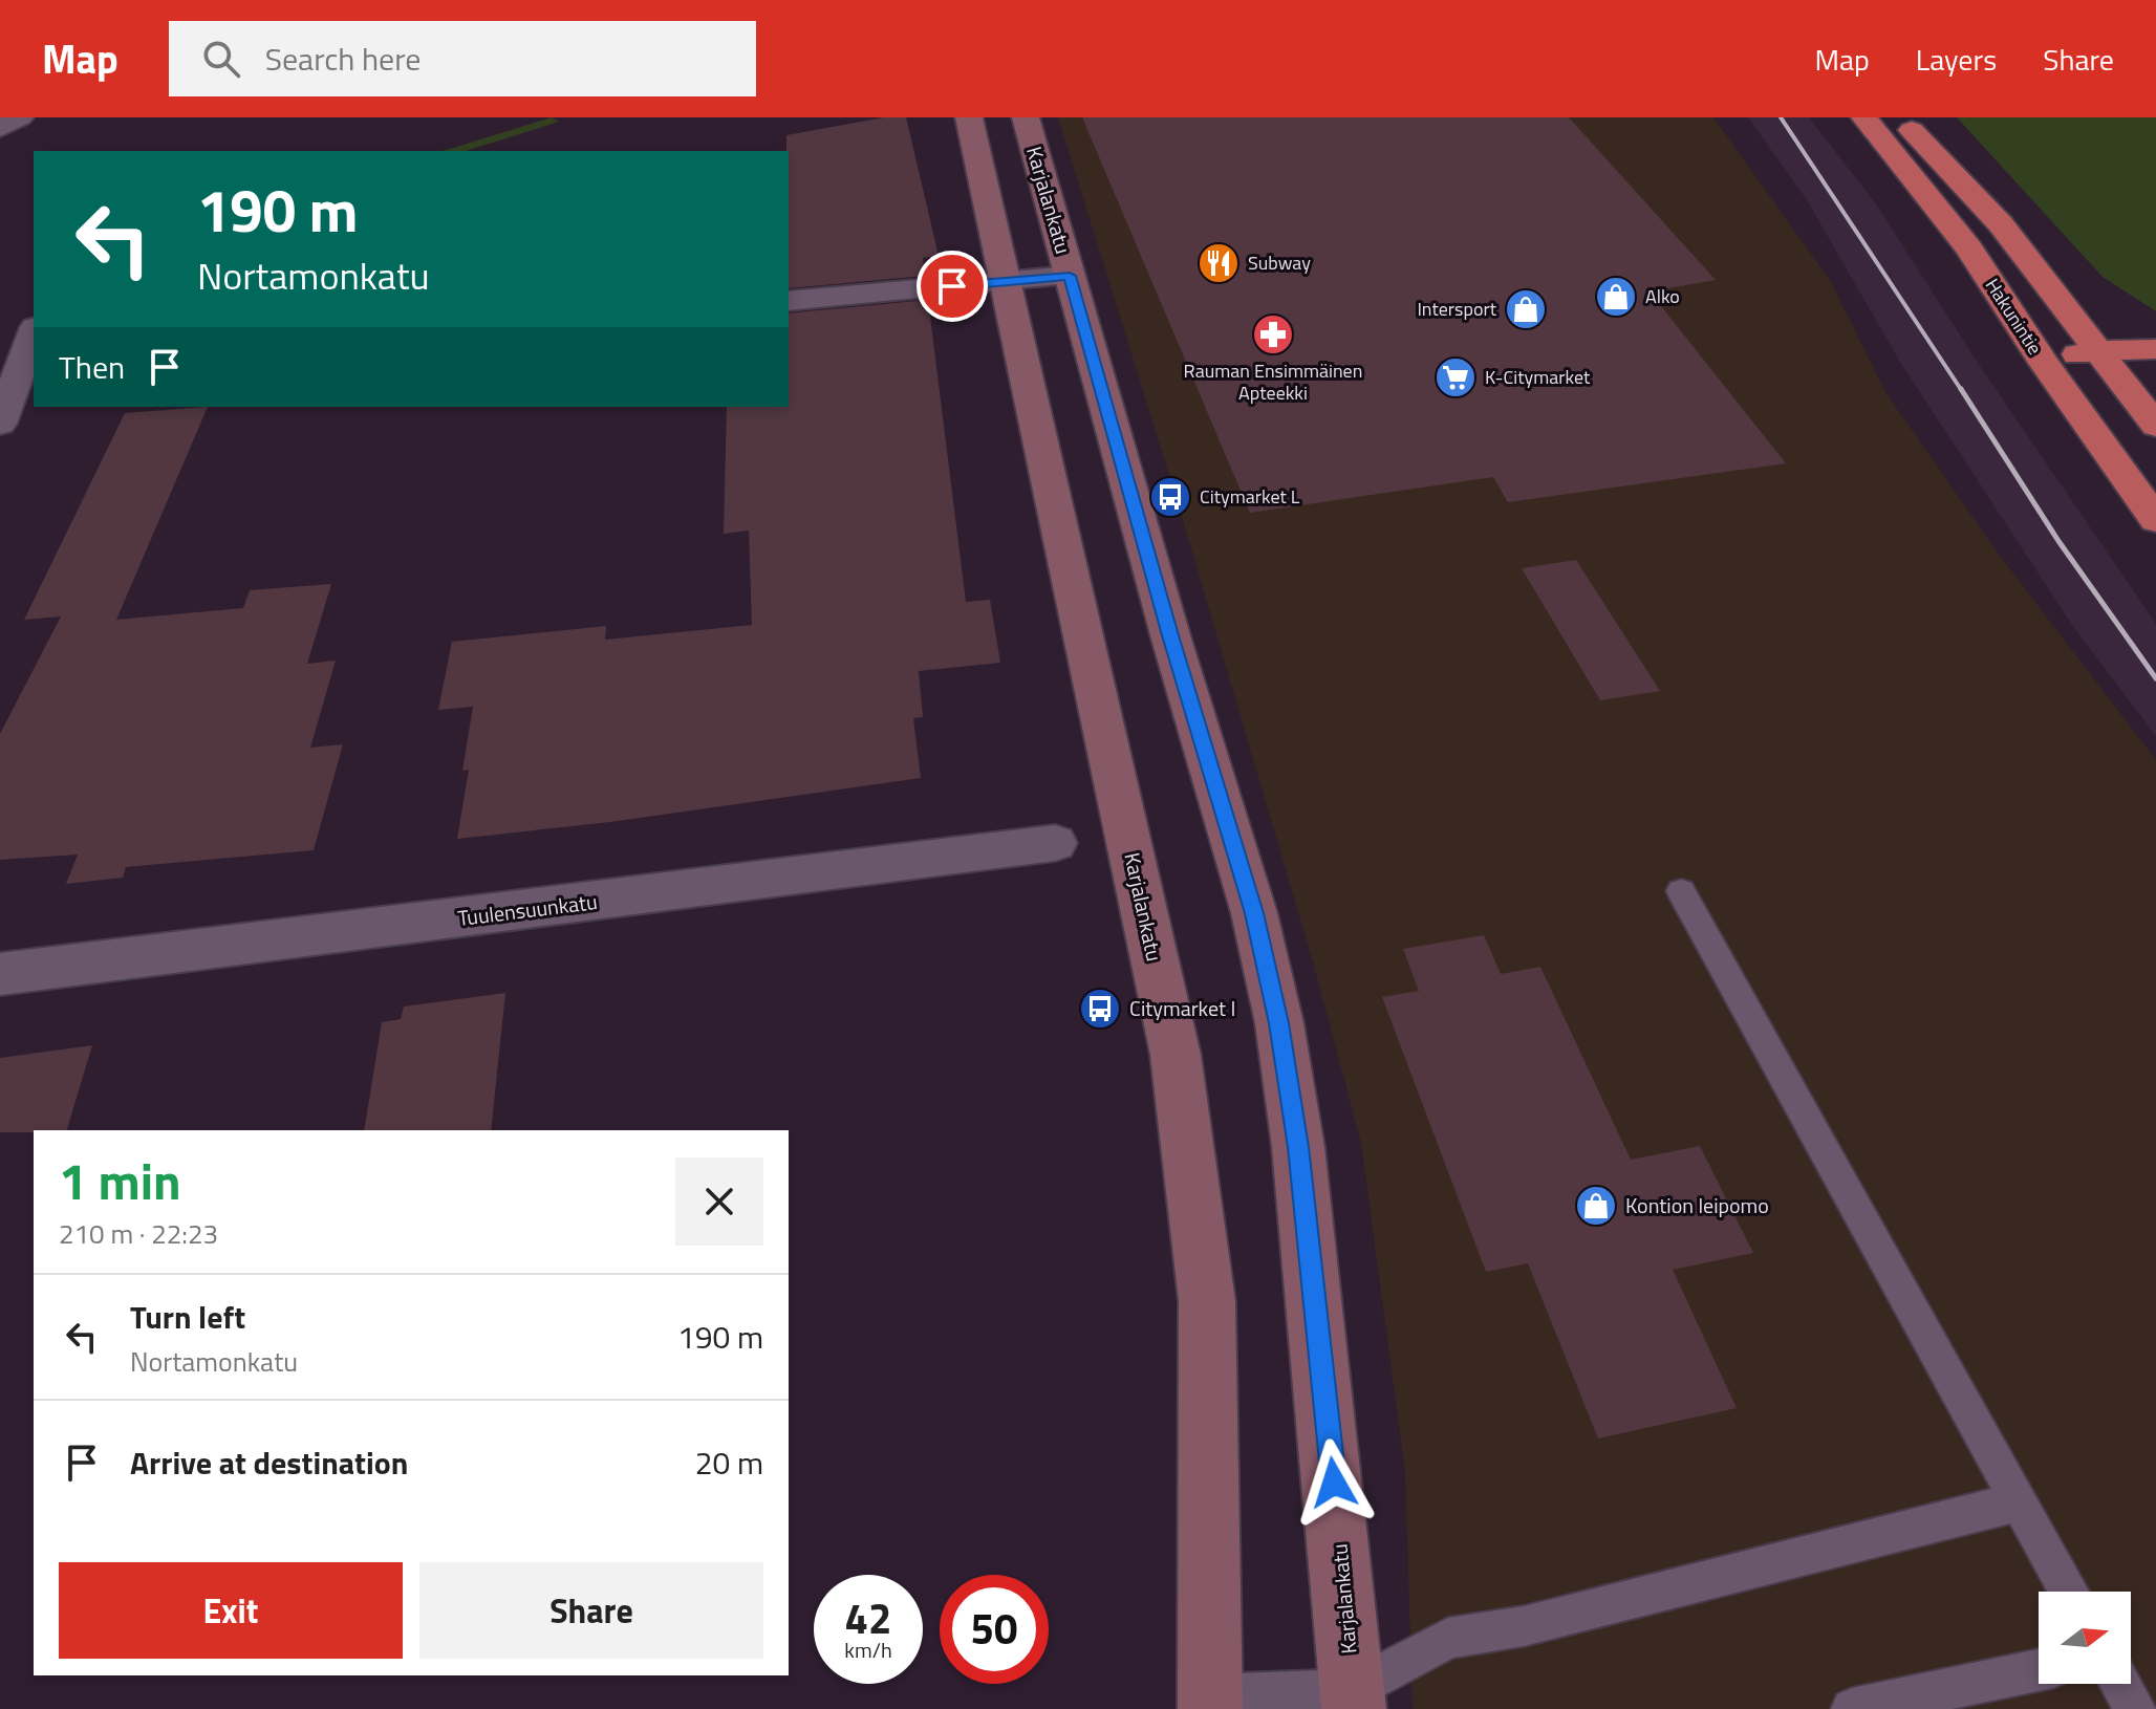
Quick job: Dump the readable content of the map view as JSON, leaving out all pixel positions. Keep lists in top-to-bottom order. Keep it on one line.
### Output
{"streets":{"highway":["Hakunintie"],"main road":["Karjalankatu"],"street":["Tuulensuunkatu"]},"places":{"restaurant":["Subway"],"shop":["Alko","Intersport","Kontion leipomo"],"pharmacy":["Rauman Ensimmäinen Apteekki"],"supermarket":["K-Citymarket"],"bus stop":["Citymarket L","Citymarket I"]},"north":"right","page":{"header":"Map","search":"Search here","nav":["Map","Layers","Share"],"turn":["190 m","Nortamonkatu"],"then":"Then","heading":["1 min","210 m · 22:23"],"list":[{"name":"Turn left","note":"Nortamonkatu","value":"190 m"},{"name":"Arrive at destination","value":"20 m"}],"buttons":["Exit","Share"],"speed":"42 km/h","limit":"50"}}
